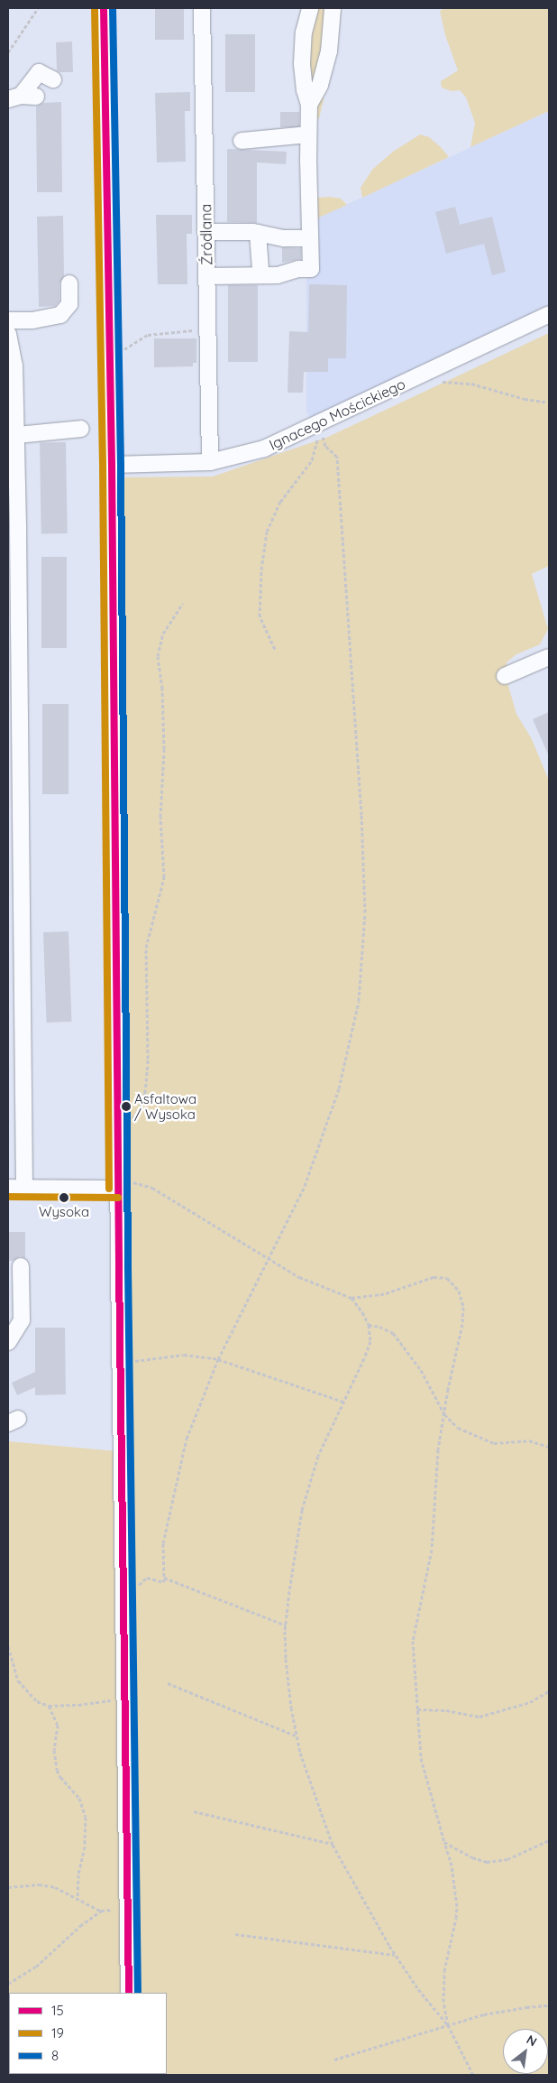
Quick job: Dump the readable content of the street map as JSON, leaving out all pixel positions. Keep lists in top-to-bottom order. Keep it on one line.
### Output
{"streets":{"street":["Źródlana","Ignacego Mościckiego"]},"crossings":[["Źródlana","Ignacego Mościckiego"]],"places":["Asfaltowa / Wysoka","Wysoka"],"lines":["transit line 15","transit line 19","transit line 8"],"legend":["15","19","8"],"north":"top right"}
